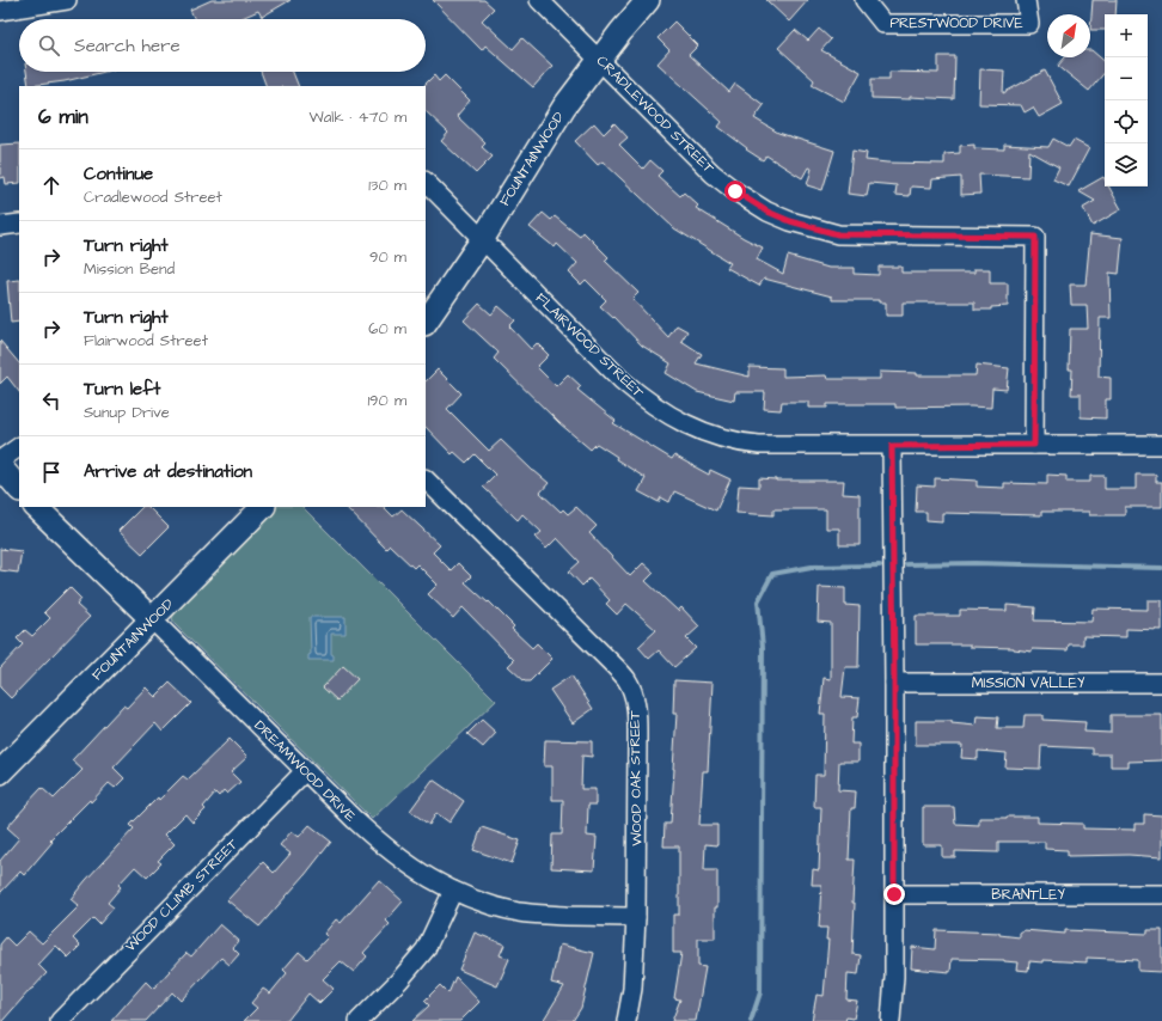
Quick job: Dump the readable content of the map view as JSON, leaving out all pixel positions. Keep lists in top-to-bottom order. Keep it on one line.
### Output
{"streets":{"street":["PRESTWOOD DRIVE","CRADLEWOOD STREET","FOUNTAINWOOD","FLAIRWOOD STREET","MISSION VALLEY","DREAMWOOD DRIVE","WOOD OAK STREET","BRANTLEY","WOOD CLIMB STREET"]},"crossings":[["CRADLEWOOD STREET","FOUNTAINWOOD"],["CRADLEWOOD STREET","FLAIRWOOD STREET"],["FOUNTAINWOOD","FLAIRWOOD STREET"],["FOUNTAINWOOD","DREAMWOOD DRIVE"],["DREAMWOOD DRIVE","WOOD OAK STREET"],["DREAMWOOD DRIVE","WOOD CLIMB STREET"]],"north":"top right","page":{"map_buttons":["+","−"],"search":"Search here","heading":["6 min","Walk · 470 m"],"list":[["Continue","Cradlewood Street","130 m"],["Turn right","Mission Bend","90 m"],["Turn right","Flairwood Street","60 m"],["Turn left","Sunup Drive","190 m"],"Arrive at destination"]}}
